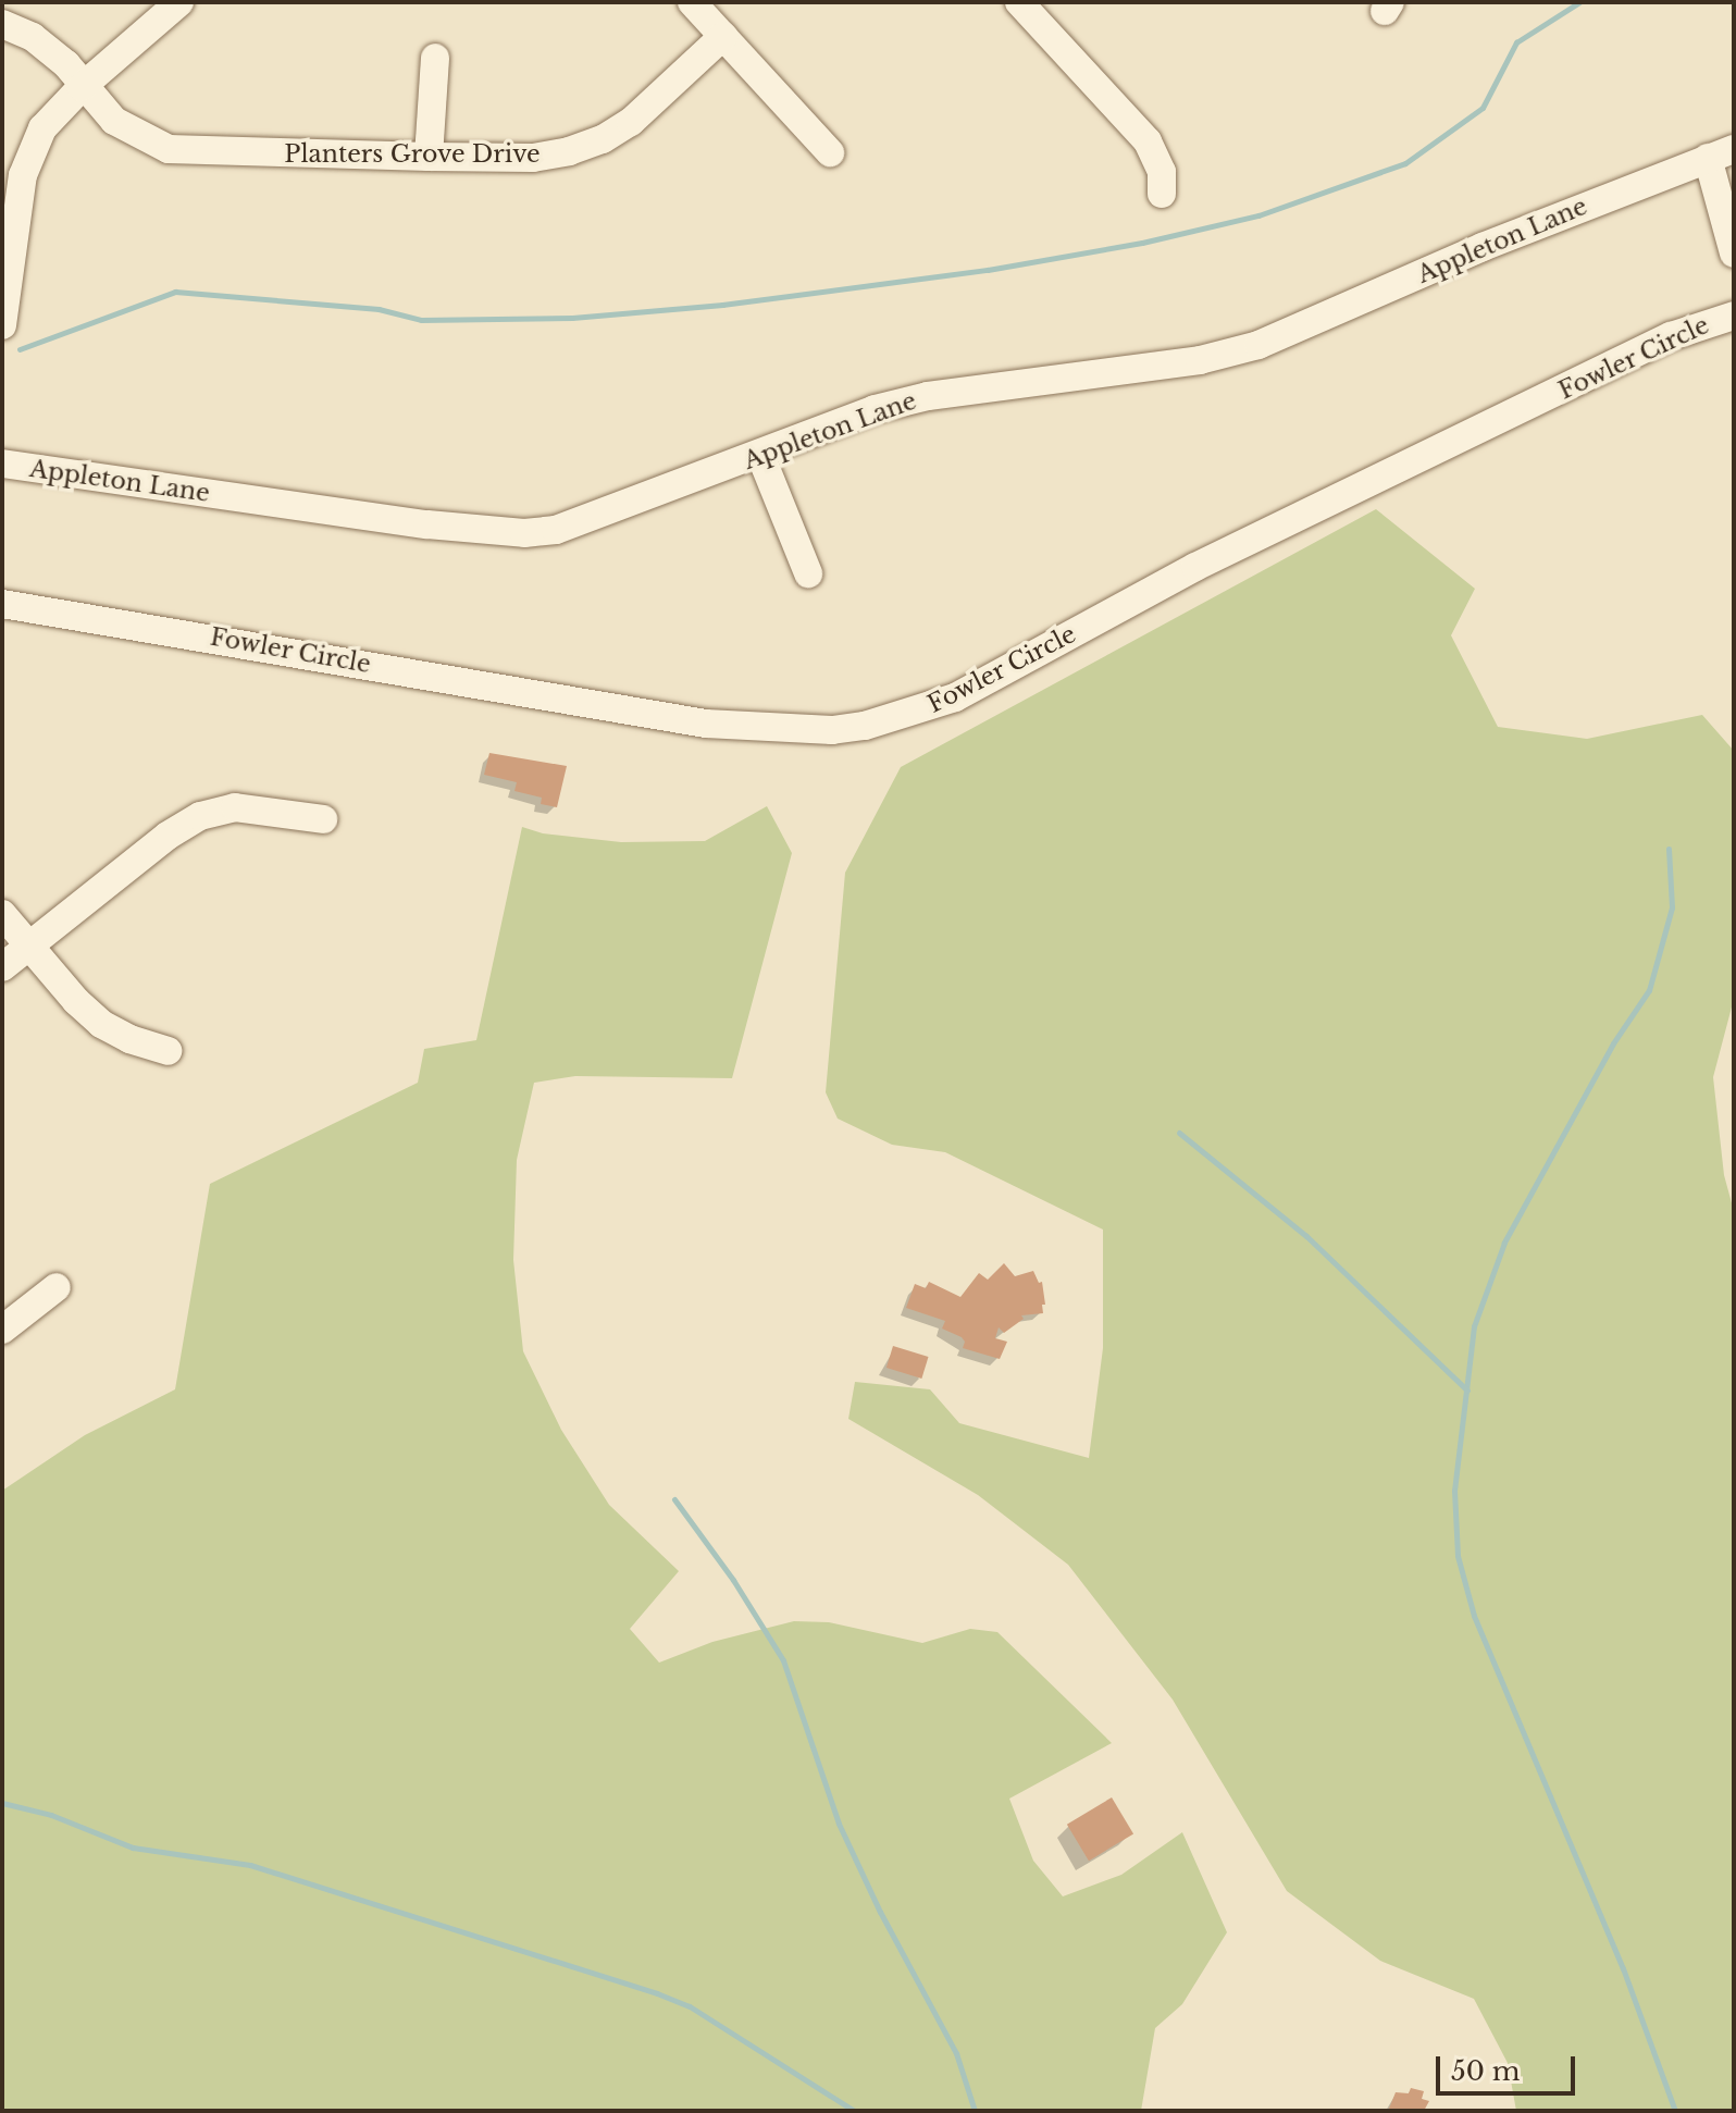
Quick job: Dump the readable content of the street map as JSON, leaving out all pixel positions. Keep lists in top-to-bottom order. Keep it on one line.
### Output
{"streets":{"street":["Planters Grove Drive","Appleton Lane","Fowler Circle"]},"scale_bar":"50 m"}
